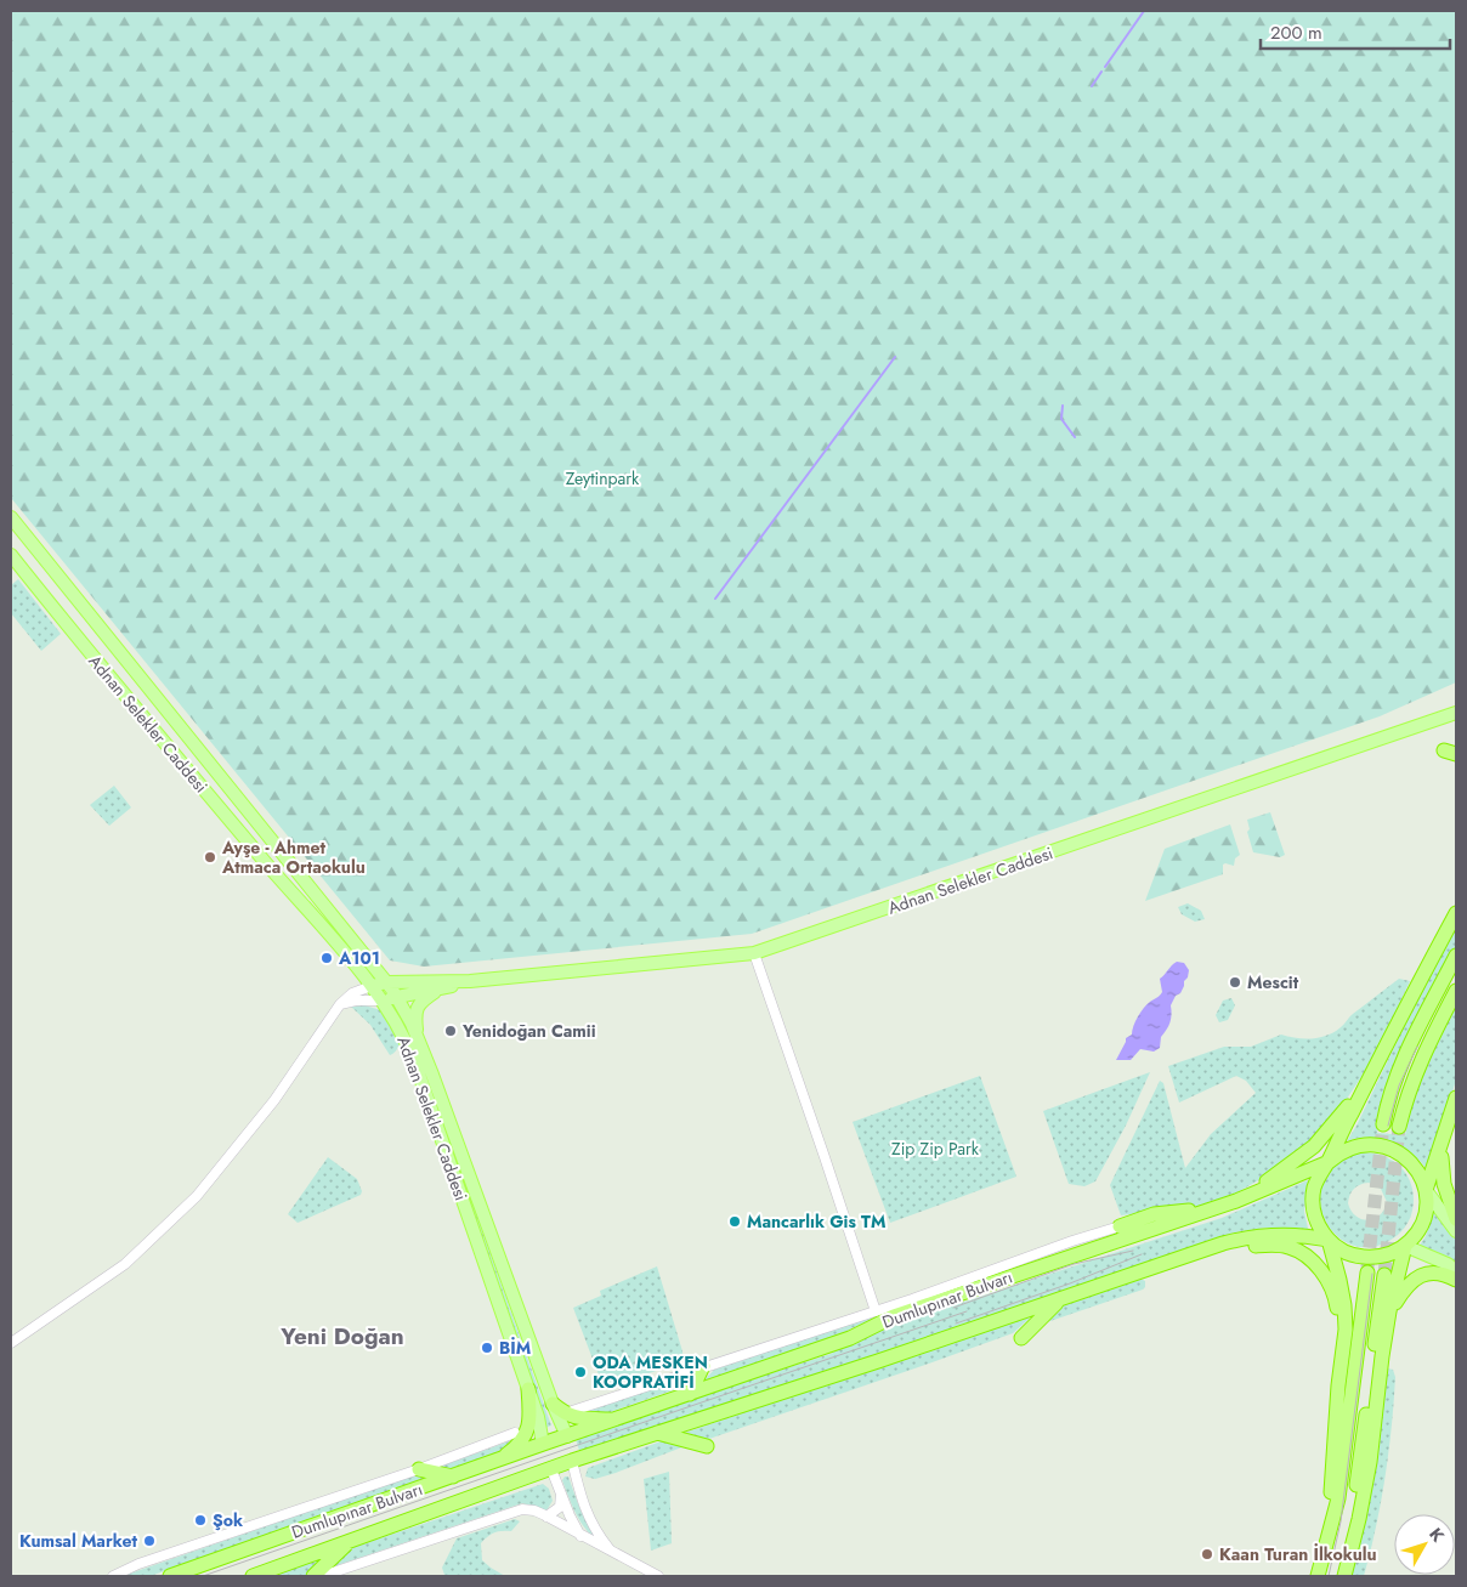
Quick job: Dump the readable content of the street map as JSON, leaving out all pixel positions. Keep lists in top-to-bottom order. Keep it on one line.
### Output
{"streets":{"highway":["Dumlupınar Bulvarı"],"main road":["Adnan Selekler Caddesi"]},"crossings":[["Adnan Selekler Caddesi","Dumlupınar Bulvarı"]],"districts":["Yeni Doğan"],"parks":["Zeytinpark","Zip Zip Park"],"places":["Ayşe - Ahmet Atmaca Ortaokulu","A101","Mescit","Yenidoğan Camii","Mancarlık Gis TM","BİM","ODA MESKEN KOOPRATİFİ","Şok","Kumsal Market","Kaan Turan İlkokulu"],"scale_bar":"200 m","north":"top right"}
